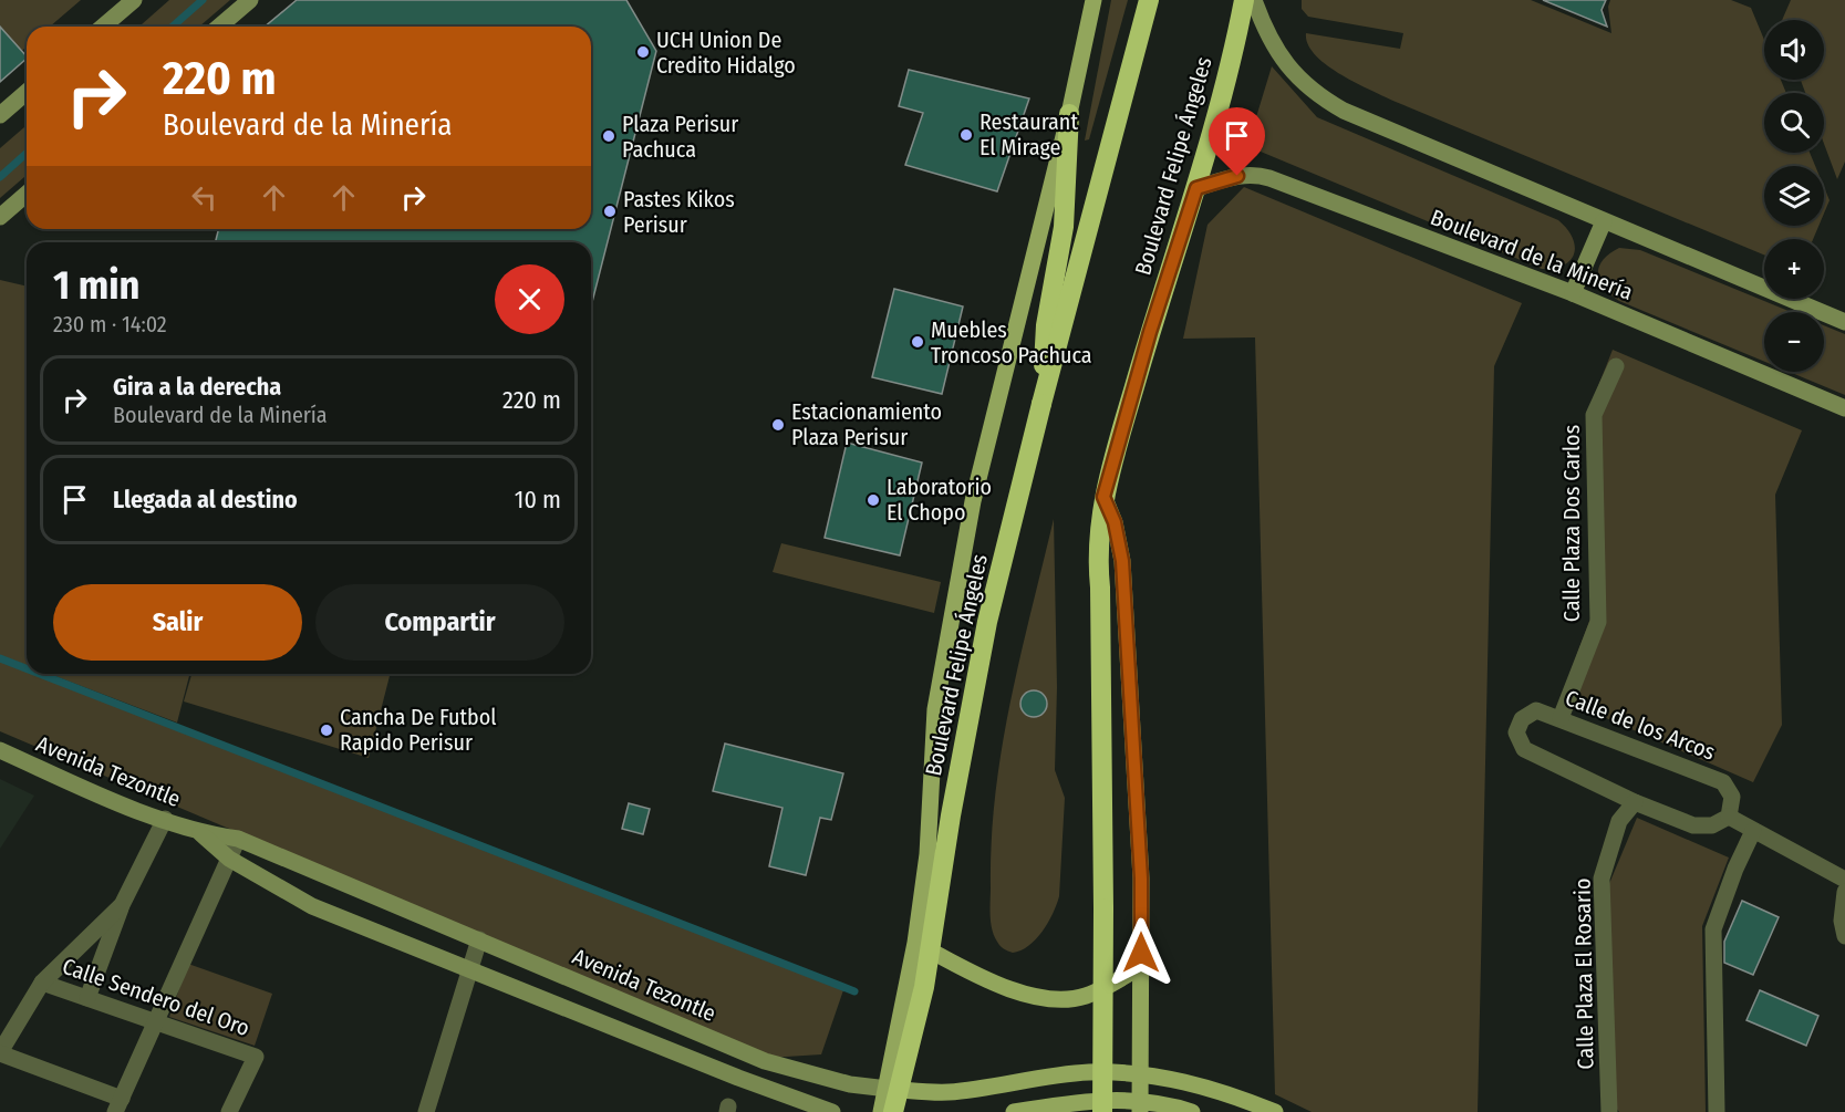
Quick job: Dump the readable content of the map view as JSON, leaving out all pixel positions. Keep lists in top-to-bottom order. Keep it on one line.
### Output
{"streets":{"highway":["Boulevard Felipe Ángeles"],"main road":["Avenida Tezontle"],"street":["Boulevard de la Minería","Calle Plaza Dos Carlos","Calle de los Arcos","Calle Plaza El Rosario","Calle Sendero del Oro"]},"crossings":[["Boulevard Felipe Ángeles","Boulevard de la Minería"],["Boulevard Felipe Ángeles","Avenida Tezontle"],["Calle Plaza Dos Carlos","Calle de los Arcos"],["Calle de los Arcos","Calle Plaza El Rosario"]],"places":["UCH Union De Credito Hidalgo","Restaurant El Mirage","Plaza Perisur Pachuca","Pastes Kikos Perisur","Muebles Troncoso Pachuca","Estacionamiento Plaza Perisur","Laboratorio El Chopo","Cancha De Futbol Rapido Perisur"],"page":{"map_buttons":["+","−"],"turn":["220 m","Boulevard de la Minería"],"heading":["1 min","230 m · 14:02"],"list":[{"name":"Gira a la derecha","note":"Boulevard de la Minería","value":"220 m"},{"name":"Llegada al destino","value":"10 m"}],"buttons":["Salir","Compartir"]}}
